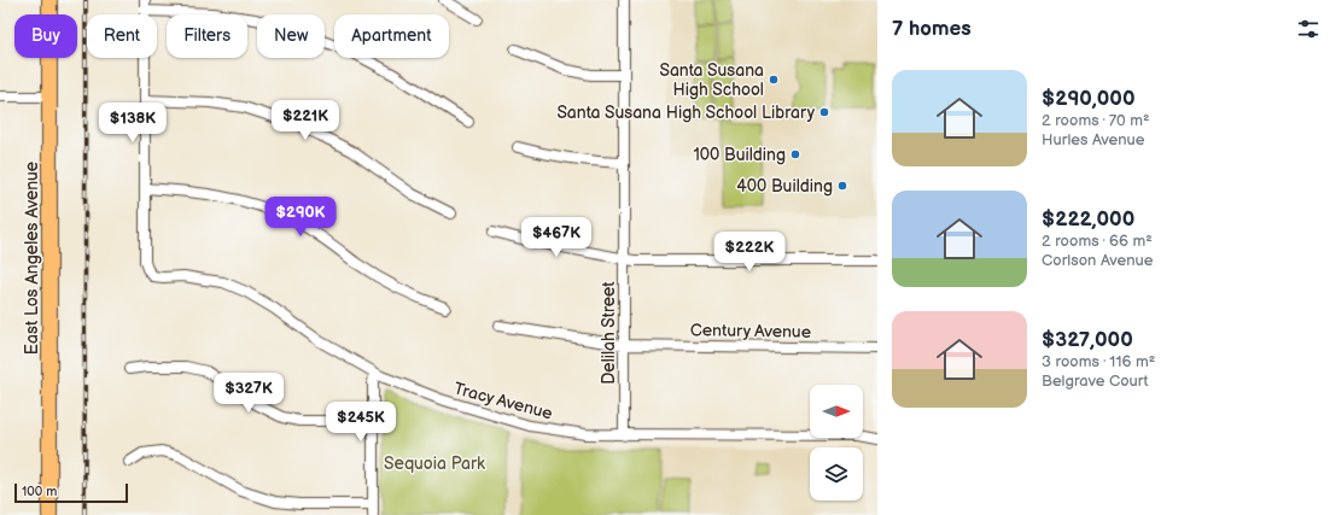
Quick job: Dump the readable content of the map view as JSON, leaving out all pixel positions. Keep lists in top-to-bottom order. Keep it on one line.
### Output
{"streets":{"main road":["East Los Angeles Avenue"],"street":["Century Avenue","Delilah Street","Tracy Avenue"]},"crossings":[["Century Avenue","Delilah Street"],["Delilah Street","Tracy Avenue"]],"parks":["Sequoia Park"],"places":["Santa Susana High School","Santa Susana High School Library","100 Building","400 Building"],"scale_bar":"100 m","north":"right","page":{"heading":"7 homes","chip":["Buy","Rent","Filters","New","Apartment"],"list":[{"name":"$290,000","note":"2 rooms · 70 m² · Hurles Avenue"},{"name":"$222,000","note":"2 rooms · 66 m² · Corlson Avenue"},{"name":"$327,000","note":"3 rooms · 116 m² · Belgrave Court"}],"price":["$221K","$138K","$290K","$467K","$222K","$327K","$245K"],"scale":"100 m"}}
